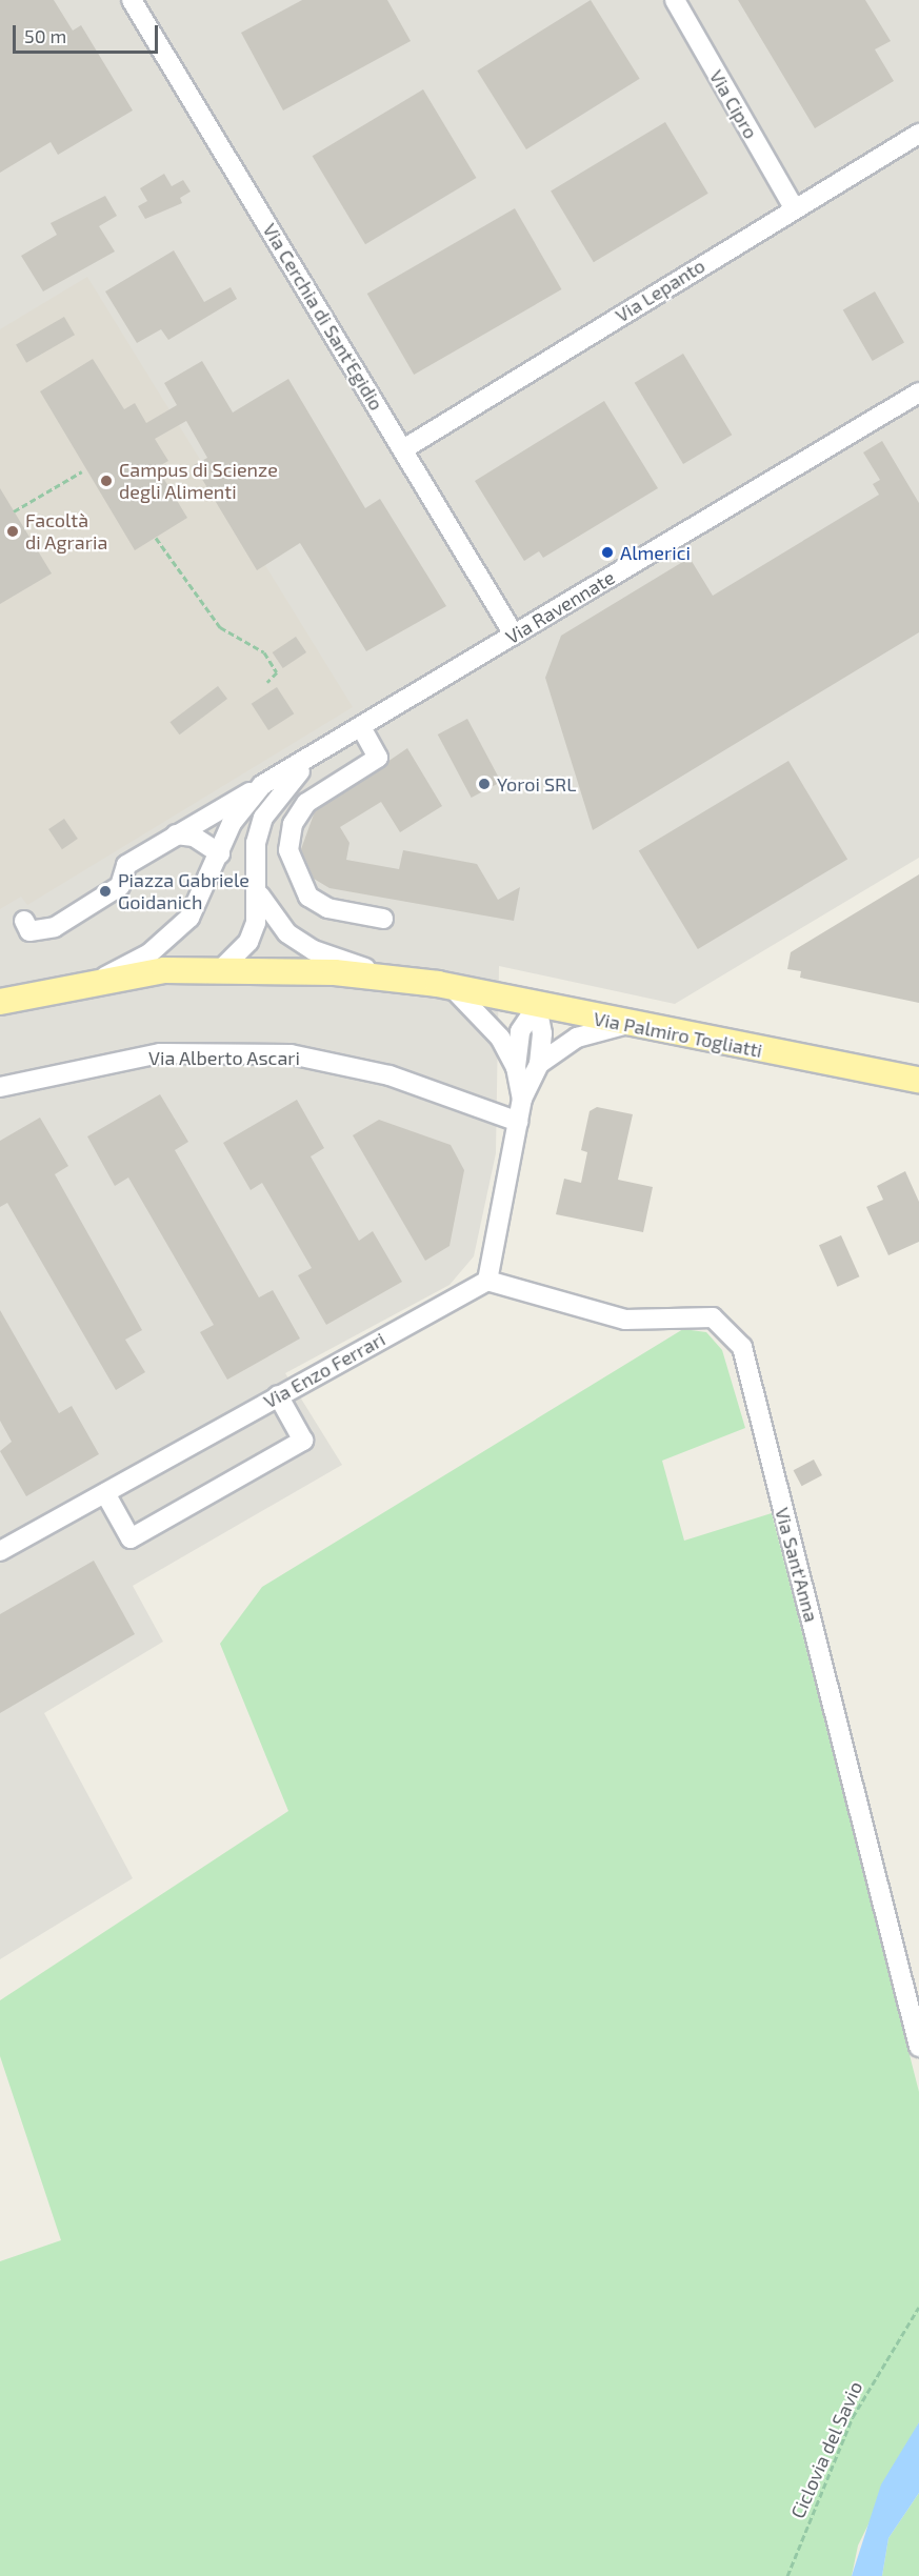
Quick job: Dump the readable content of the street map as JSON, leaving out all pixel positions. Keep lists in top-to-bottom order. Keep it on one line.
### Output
{"streets":{"main road":["Via Ravennate","Via Palmiro Togliatti"],"street":["Via Cipro","Via Lepanto","Via Cerchia di Sant'Egidio","Via Alberto Ascari","Via Enzo Ferrari","Via Sant'Anna"],"path":["Ciclovia del Savio"]},"crossings":[["Via Cipro","Via Lepanto"],["Via Lepanto","Via Cerchia di Sant'Egidio"],["Via Cerchia di Sant'Egidio","Via Ravennate"],["Via Ravennate","Via Palmiro Togliatti"],["Via Enzo Ferrari","Via Sant'Anna"]],"places":["Campus di Scienze degli Alimenti","Facoltà di Agraria","Almerici","Yoroi SRL","Piazza Gabriele Goidanich"],"scale_bar":"50 m"}
